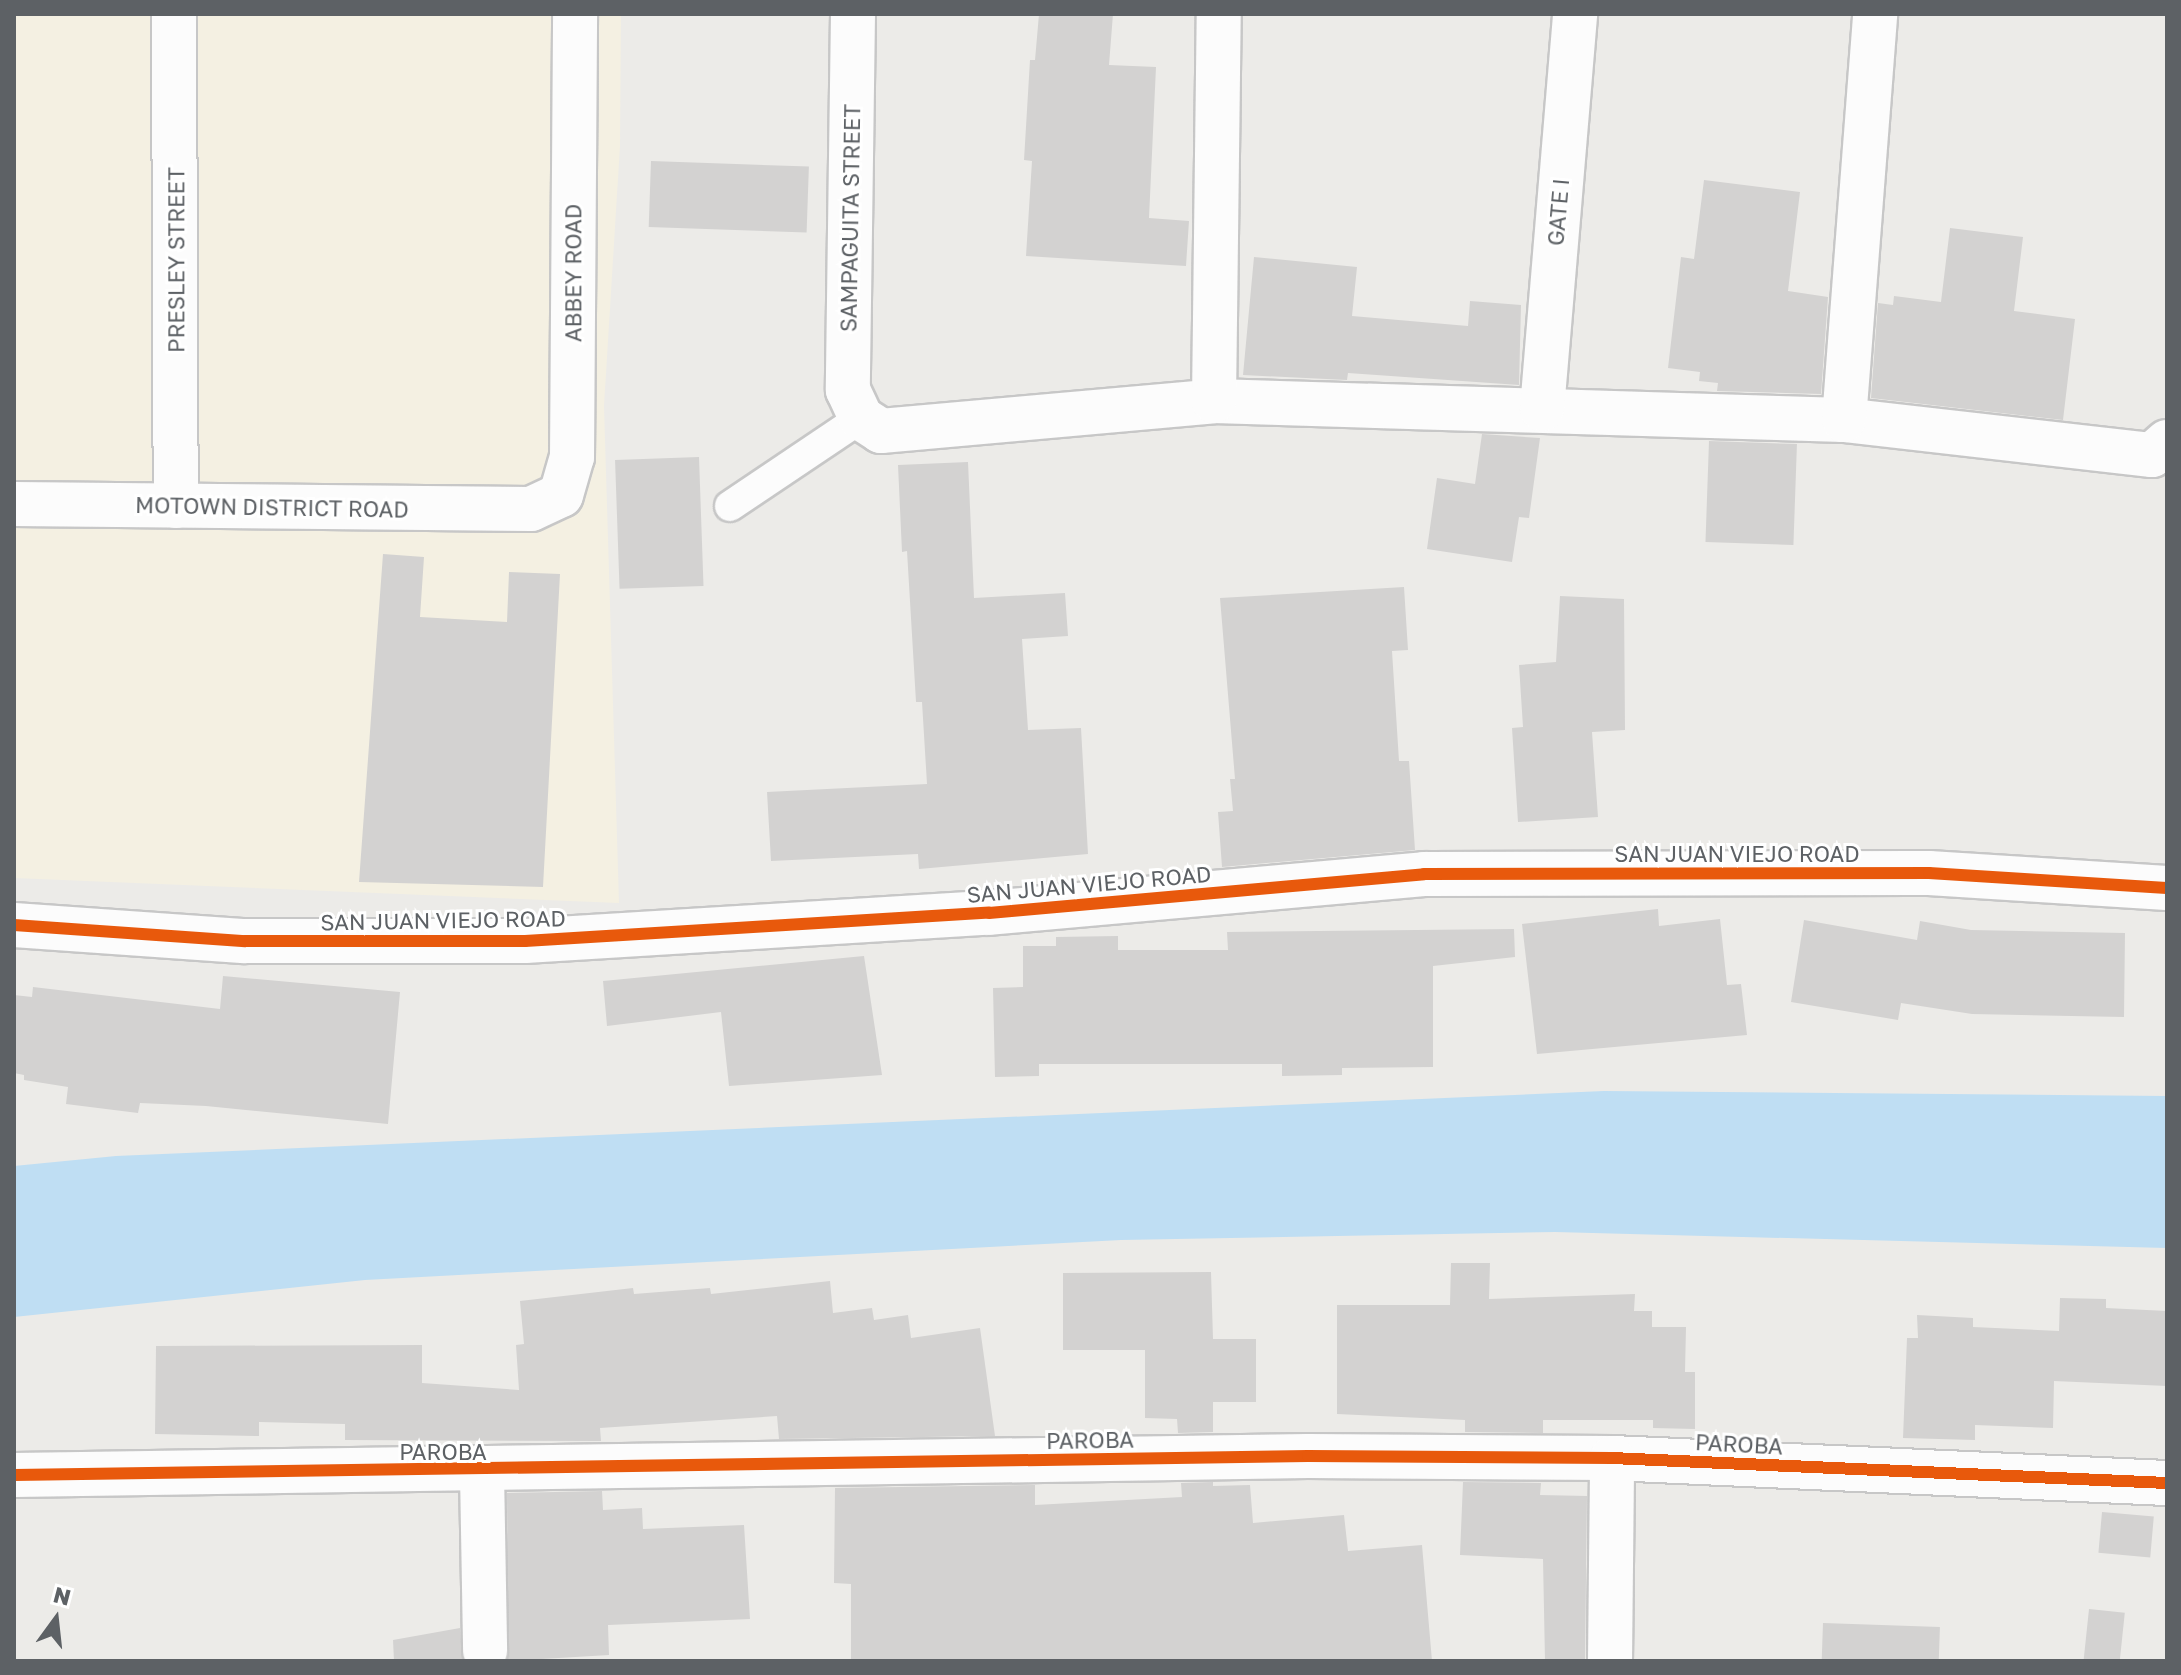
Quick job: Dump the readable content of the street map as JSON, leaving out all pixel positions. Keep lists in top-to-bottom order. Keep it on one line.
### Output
{"streets":{"street":["GATE I","SAMPAGUITA STREET","PRESLEY STREET","ABBEY ROAD","MOTOWN DISTRICT ROAD","SAN JUAN VIEJO ROAD","PAROBA"]},"crossings":[["PRESLEY STREET","MOTOWN DISTRICT ROAD"],["ABBEY ROAD","MOTOWN DISTRICT ROAD"]],"north":"top"}
